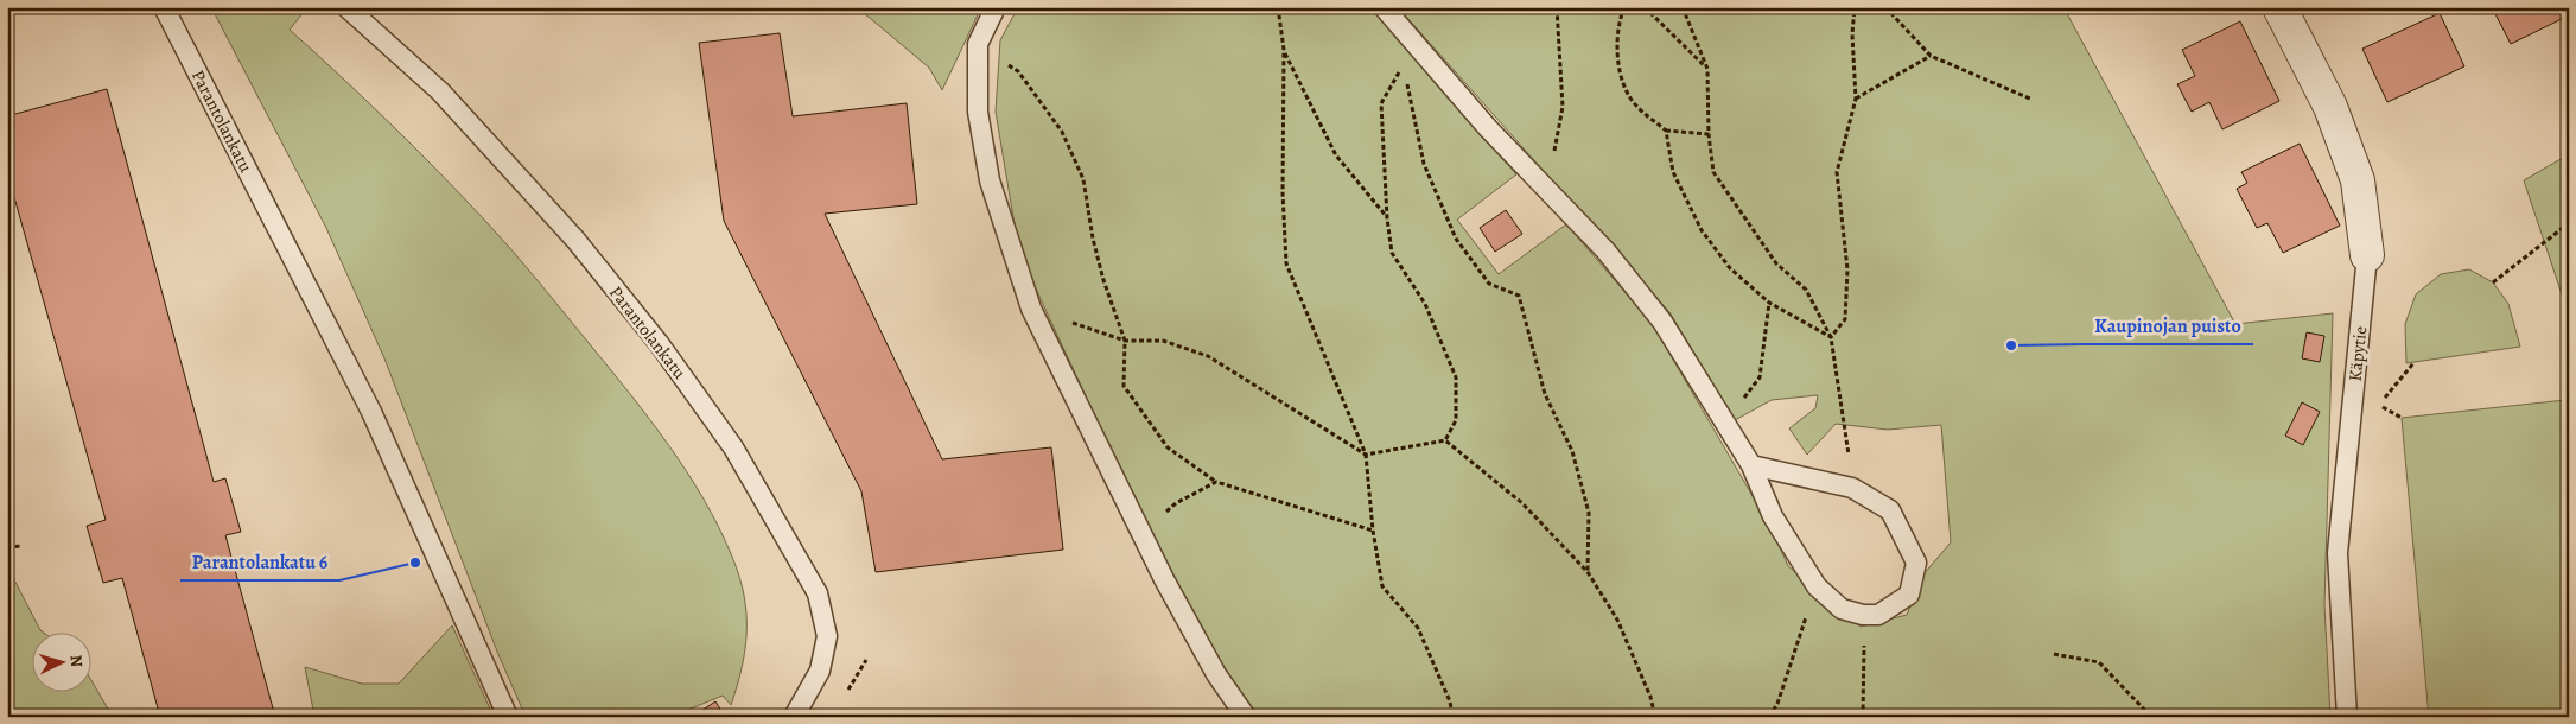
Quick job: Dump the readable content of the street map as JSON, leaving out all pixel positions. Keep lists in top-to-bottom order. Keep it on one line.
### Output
{"streets":{"street":["Käpytie"],"lane":["Parantolankatu"]},"places":["Kaupinojan puisto","Parantolankatu 6"],"north":"right"}
